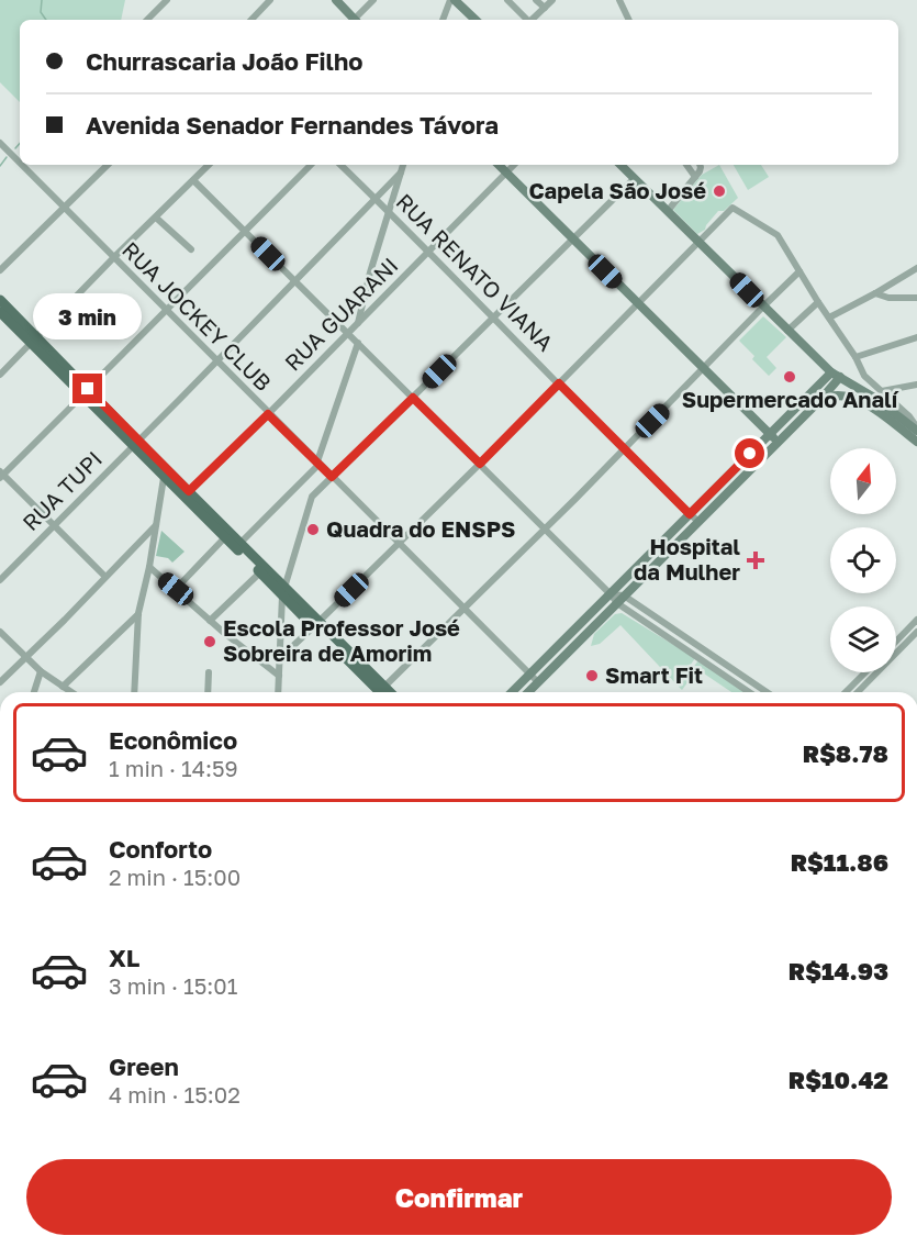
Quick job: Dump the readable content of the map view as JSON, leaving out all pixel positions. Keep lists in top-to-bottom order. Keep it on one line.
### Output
{"streets":{"street":["RUA RENATO VIANA","RUA GUARANI","RUA JOCKEY CLUB","RUA TUPI"]},"crossings":[["RUA RENATO VIANA","RUA GUARANI"],["RUA RENATO VIANA","RUA TUPI"],["RUA GUARANI","RUA JOCKEY CLUB"],["RUA JOCKEY CLUB","RUA TUPI"]],"places":{"other":["Capela São José","Supermercado Analí","Quadra do ENSPS","Escola Professor José Sobreira de Amorim","Smart Fit"],"health":["Hospital da Mulher"]},"north":"top","page":{"banner":["Churrascaria João Filho","Avenida Senador Fernandes Távora"],"bubble":"3 min","list":[{"name":"Econômico","note":"1 min · 14:59","value":"R$8.78"},{"name":"Conforto","note":"2 min · 15:00","value":"R$11.86"},{"name":"XL","note":"3 min · 15:01","value":"R$14.93"},{"name":"Green","note":"4 min · 15:02","value":"R$10.42"}],"buttons":"Confirmar"}}
